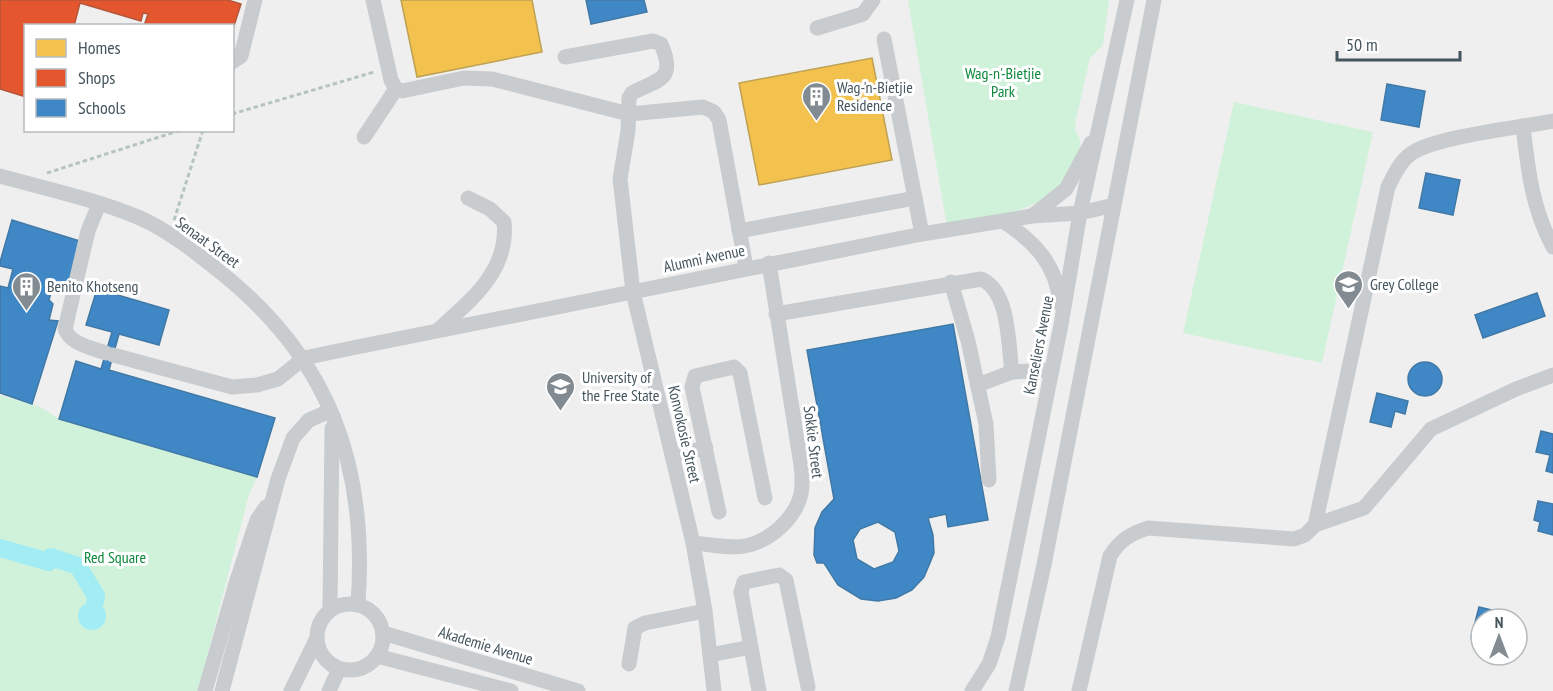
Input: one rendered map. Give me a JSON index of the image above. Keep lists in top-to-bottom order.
{
  "streets": {
    "street": [
      "Senaat Street",
      "Alumni Avenue",
      "Kanseliers Avenue",
      "Konvokosie Street",
      "Sokkie Street",
      "Akademie Avenue"
    ]
  },
  "crossings": [
    ["Senaat Street", "Alumni Avenue"],
    ["Senaat Street", "Akademie Avenue"],
    ["Alumni Avenue", "Kanseliers Avenue"],
    ["Alumni Avenue", "Konvokosie Street"],
    ["Alumni Avenue", "Sokkie Street"],
    ["Konvokosie Street", "Sokkie Street"]
  ],
  "parks": ["Wag-n'-Bietjie Park", "Red Square"],
  "places": {
    "building": ["Wag-'n-Bietjie Residence", "Benito Khotseng"],
    "school or university": ["Grey College", "University of the Free State"]
  },
  "legend": ["Homes", "Shops", "Schools"],
  "scale_bar": "50 m",
  "north": "top"
}
